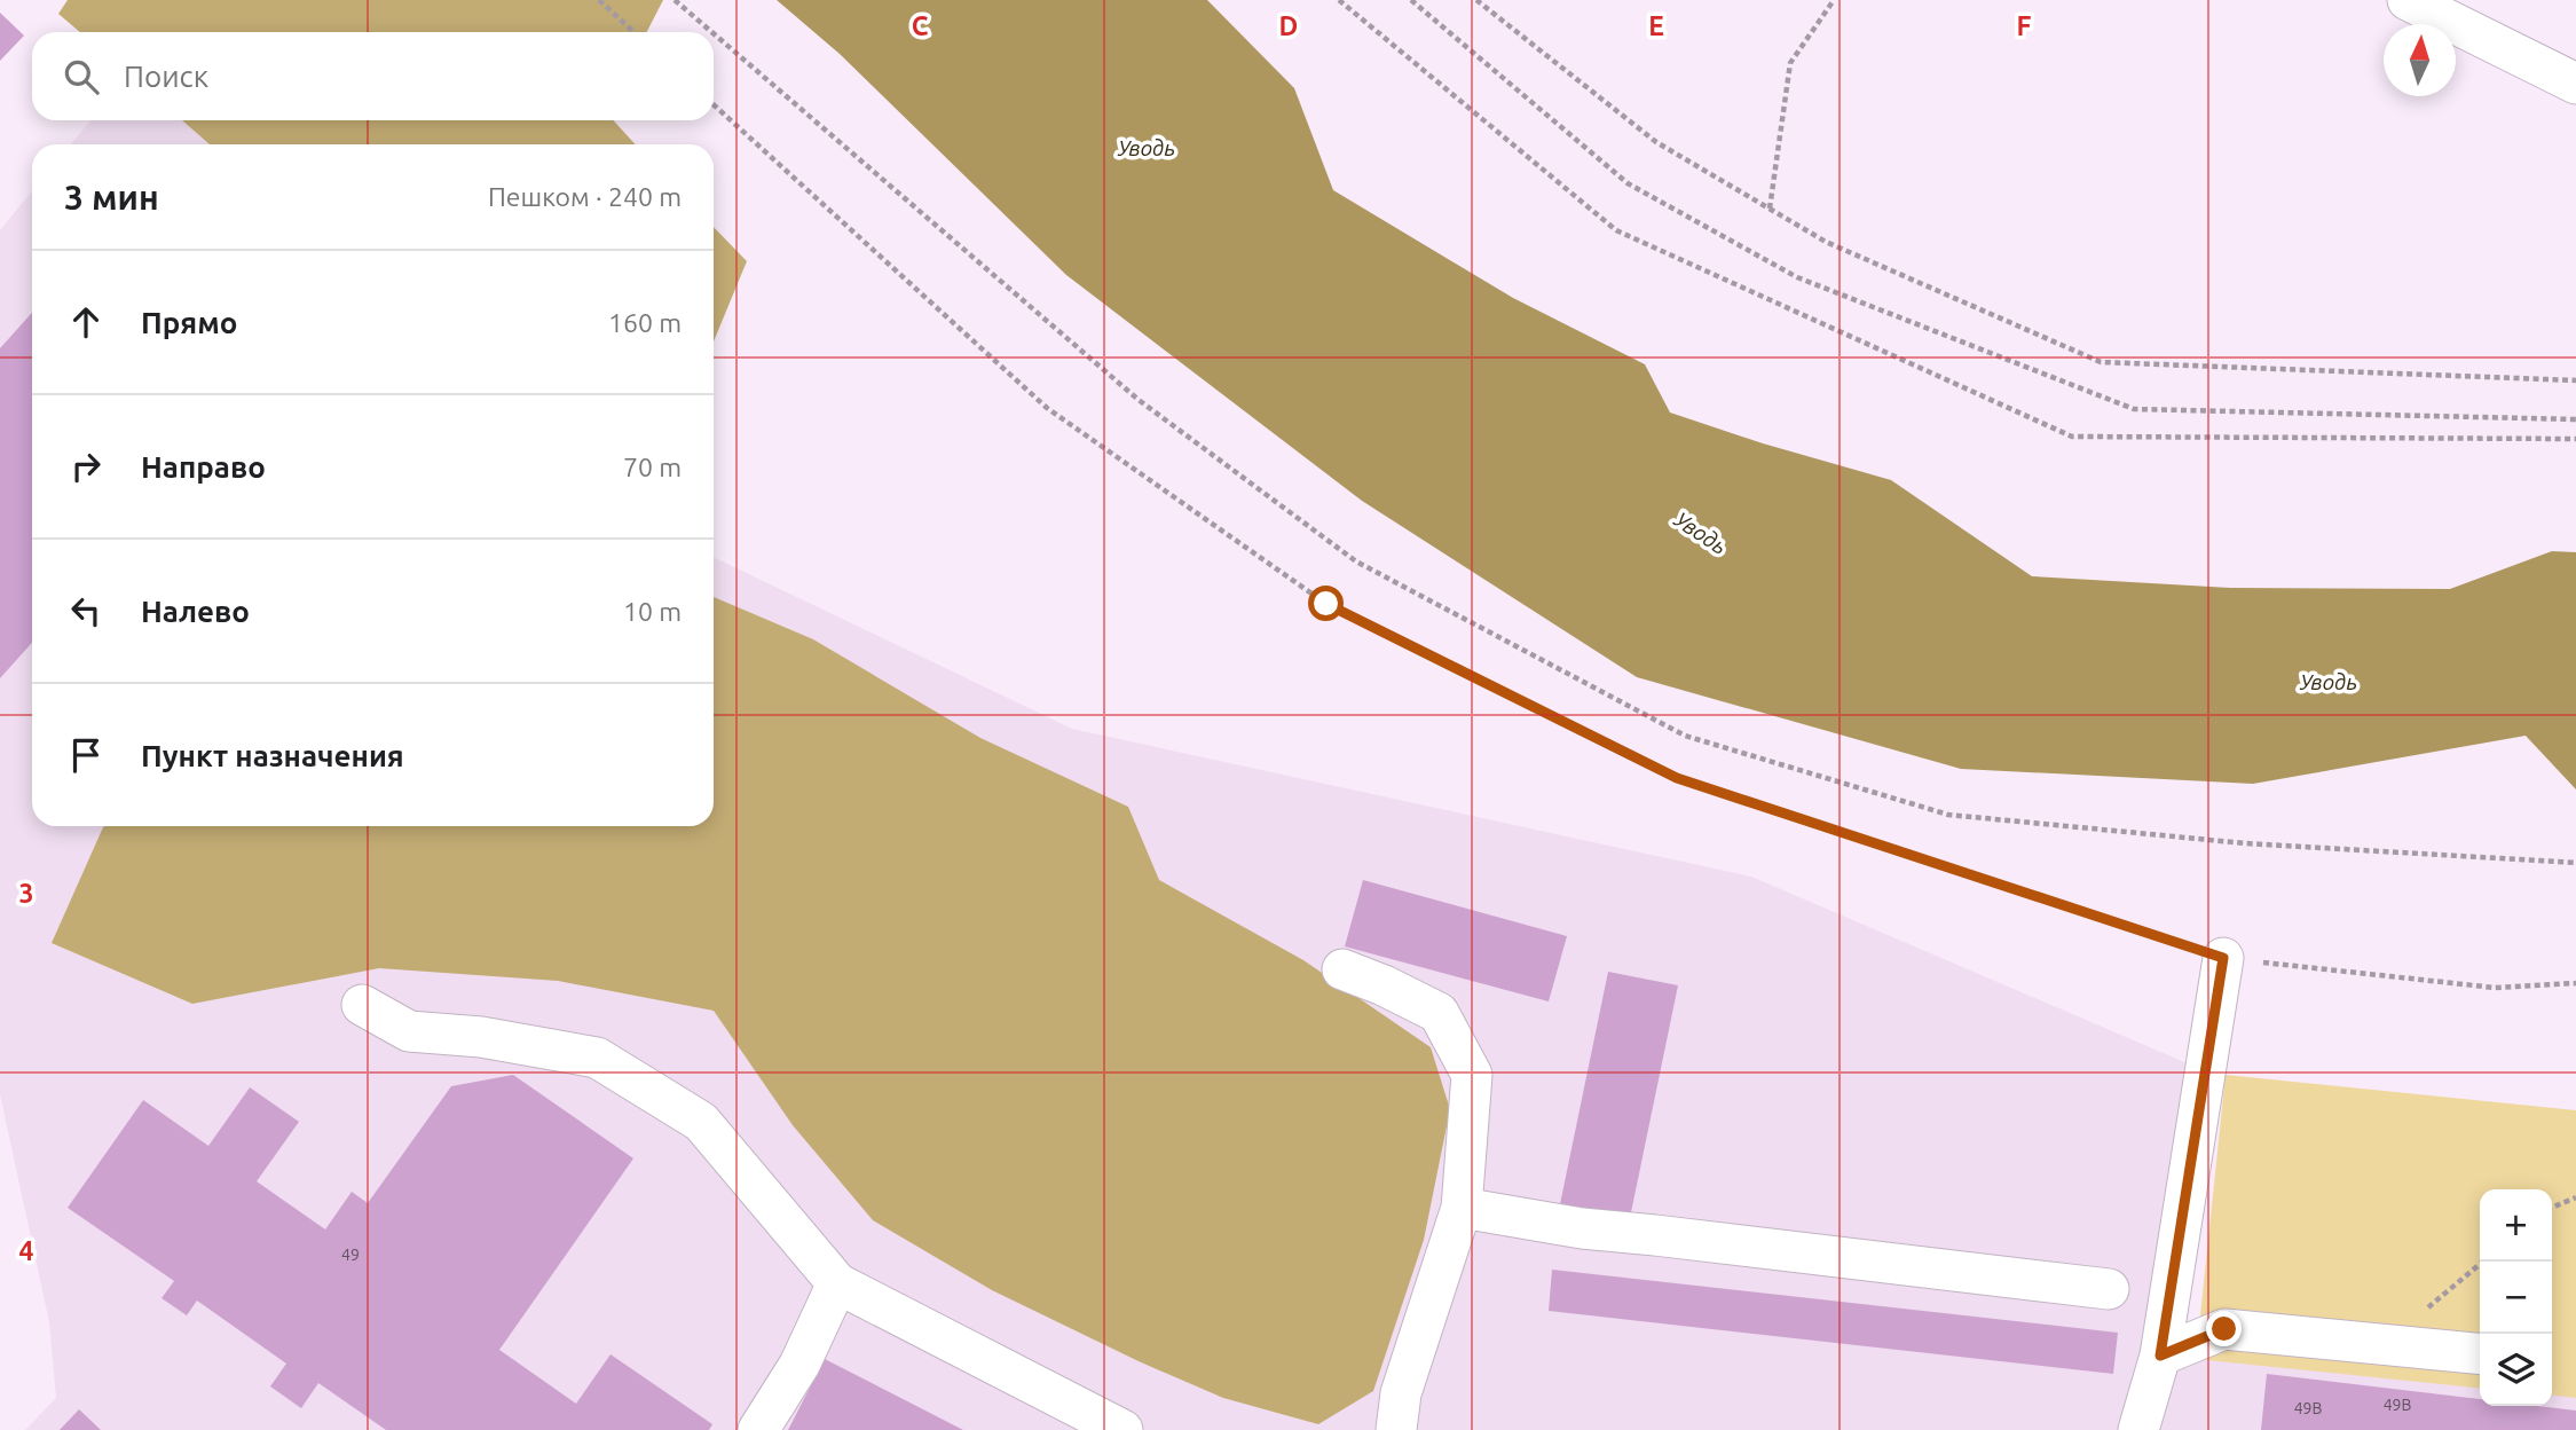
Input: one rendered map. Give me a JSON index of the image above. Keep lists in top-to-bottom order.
{
  "water": ["Уводь"],
  "house_numbers": ["49", "49В", "49В"],
  "north": "top",
  "page": {
    "search": "Поиск",
    "heading": ["3 мин", "Пешком · 240 m"],
    "list": [
      ["Прямо", "160 m"],
      ["Направо", "70 m"],
      ["Налево", "10 m"],
      "Пункт назначения"
    ],
    "map_buttons": ["+", "−"]
  },
  "grid": {
    "columns": [
      "C",
      "D",
      "E",
      "F"
    ],
    "rows": ["3", "4"]
  }
}
